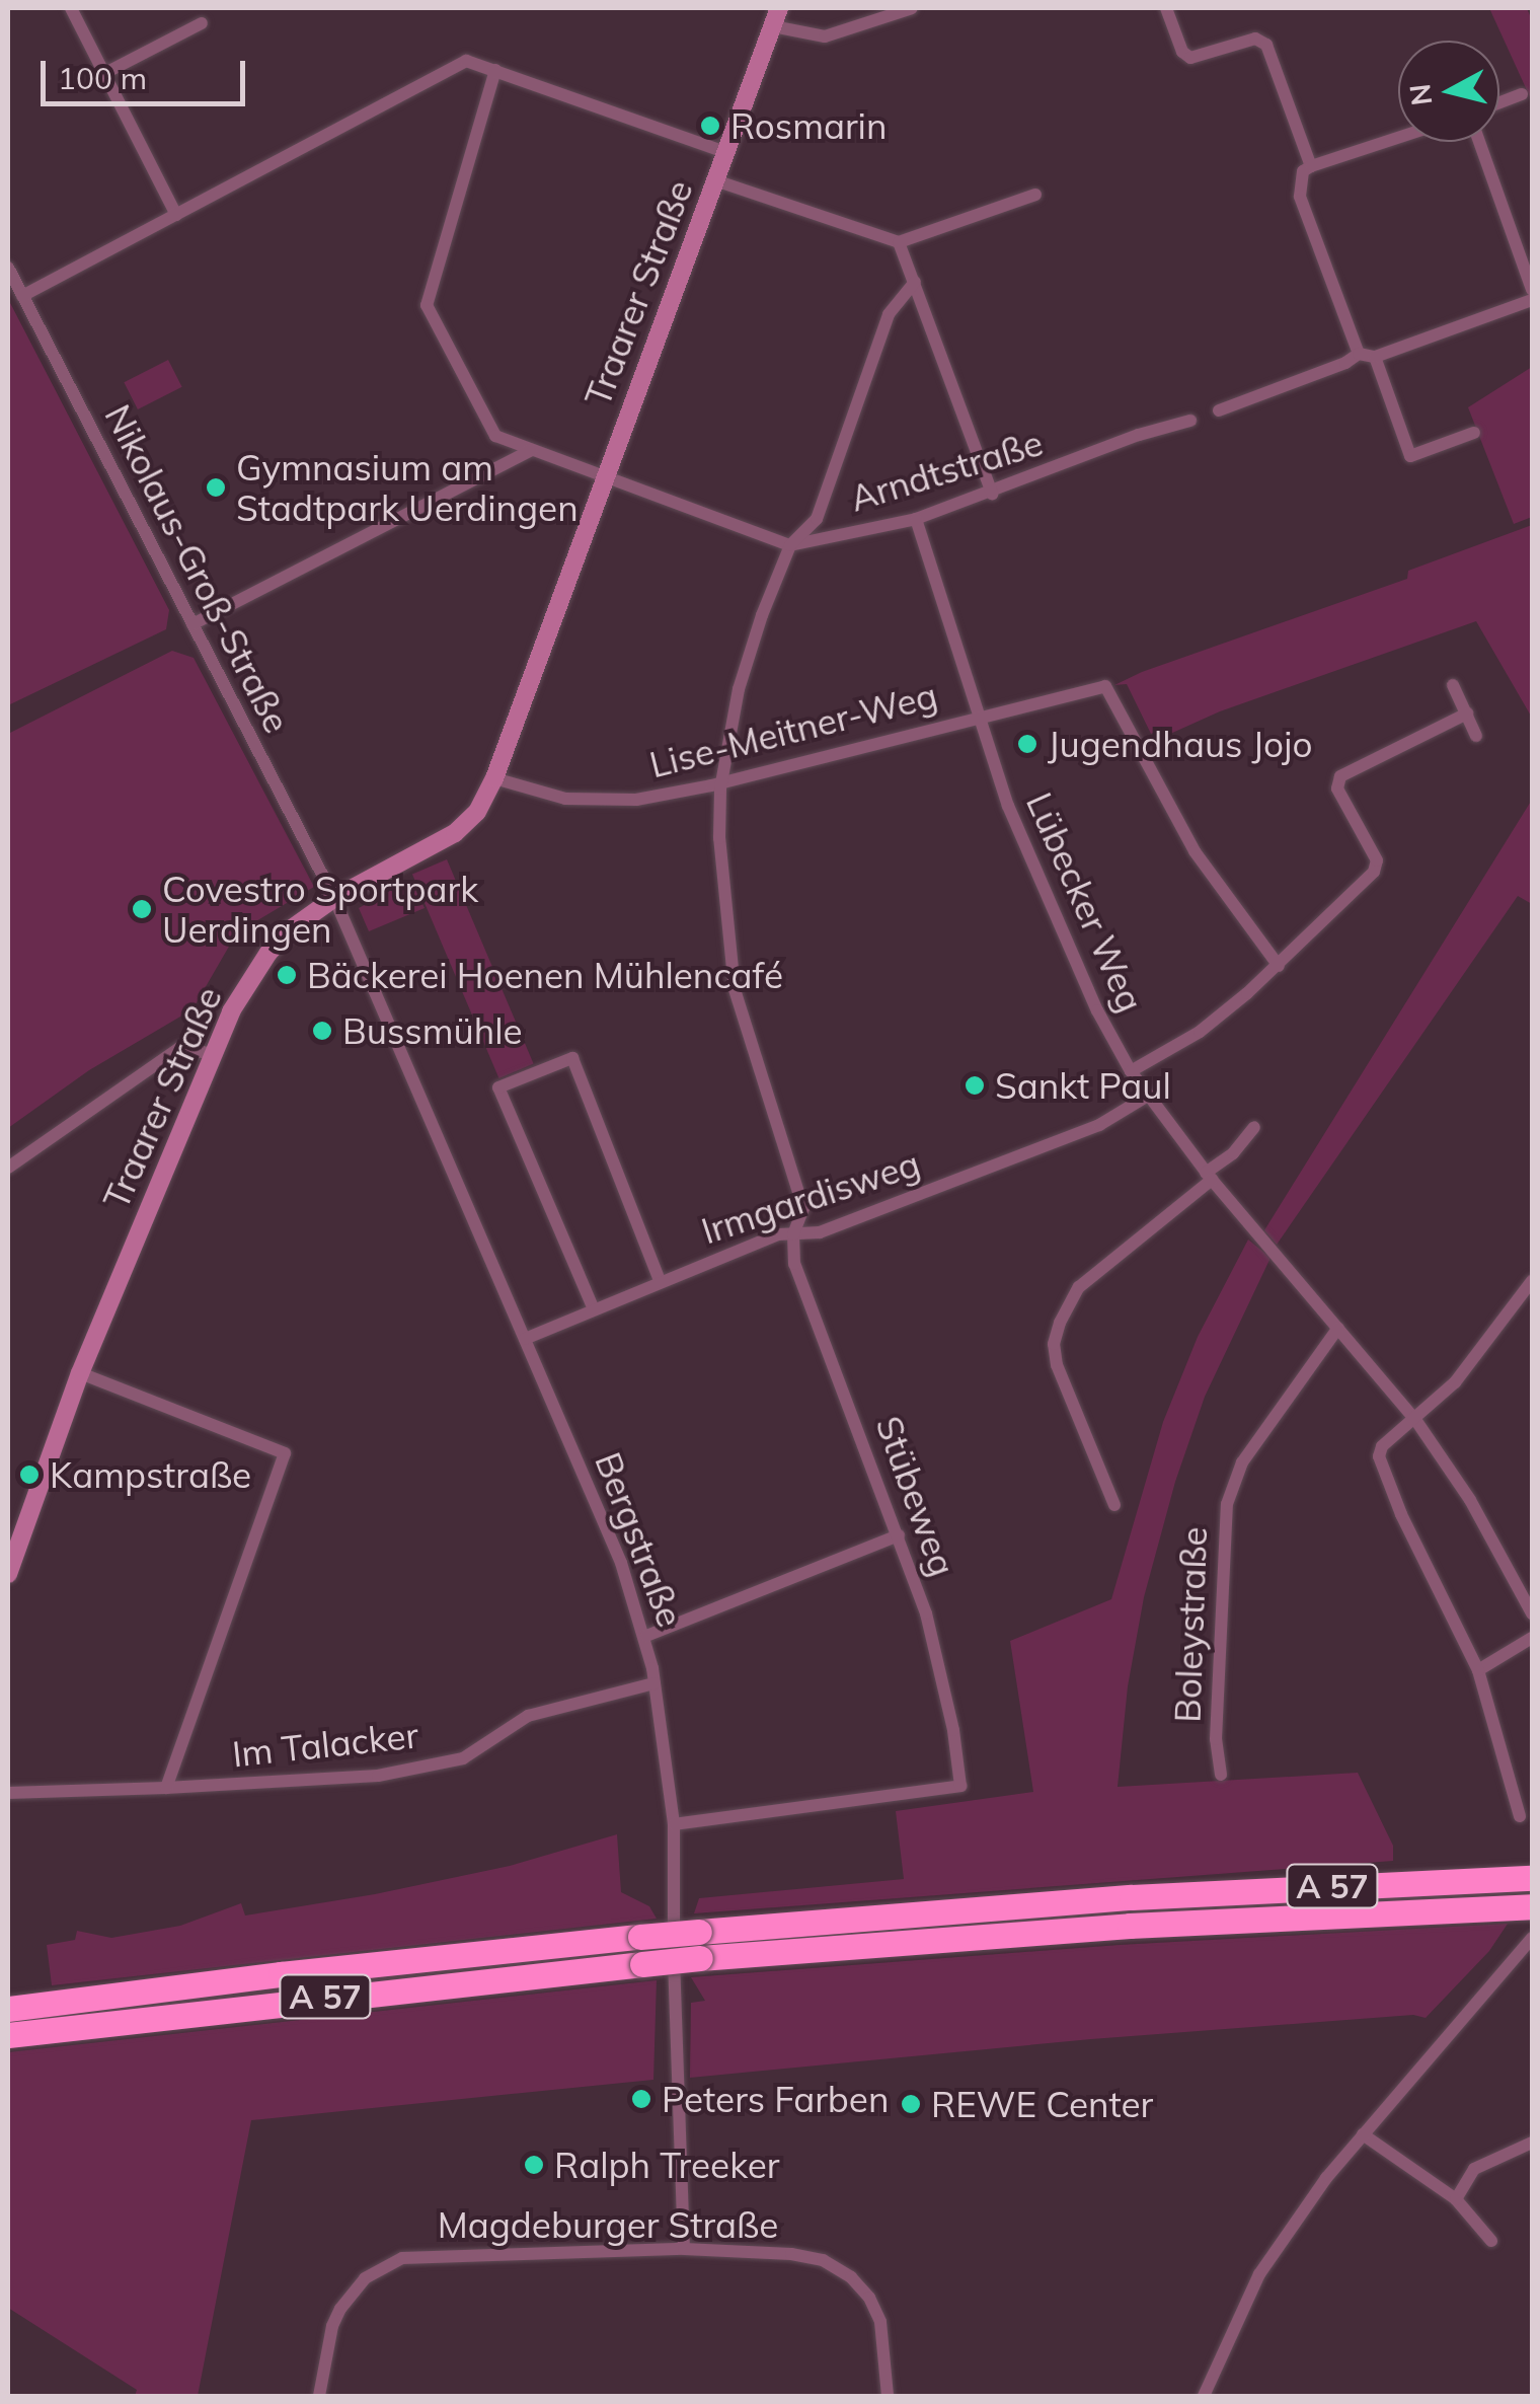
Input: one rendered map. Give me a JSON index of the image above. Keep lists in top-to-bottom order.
{
  "streets": {
    "highway": ["A 57"],
    "street": [
      "Traarer Straße",
      "Arndtstraße",
      "Nikolaus-Groß-Straße",
      "Lise-Meitner-Weg",
      "Lübecker Weg",
      "Irmgardisweg",
      "Stübeweg",
      "Bergstraße",
      "Boleystraße",
      "Im Talacker",
      "Magdeburger Straße"
    ]
  },
  "crossings": [
    ["Traarer Straße", "Nikolaus-Groß-Straße"],
    ["Traarer Straße", "Lise-Meitner-Weg"],
    ["Traarer Straße", "Bergstraße"],
    ["Arndtstraße", "Lübecker Weg"],
    ["Arndtstraße", "Stübeweg"],
    ["Nikolaus-Groß-Straße", "Bergstraße"],
    ["Lise-Meitner-Weg", "Lübecker Weg"],
    ["Lise-Meitner-Weg", "Stübeweg"],
    ["Lübecker Weg", "Irmgardisweg"],
    ["Lübecker Weg", "Boleystraße"],
    ["Irmgardisweg", "Stübeweg"],
    ["Irmgardisweg", "Bergstraße"],
    ["Stübeweg", "Bergstraße"],
    ["Bergstraße", "Im Talacker"],
    ["Bergstraße", "Magdeburger Straße"]
  ],
  "places": [
    "Rosmarin",
    "Gymnasium am Stadtpark Uerdingen",
    "Jugendhaus Jojo",
    "Covestro Sportpark Uerdingen",
    "Bäckerei Hoenen Mühlencafé",
    "Bussmühle",
    "Sankt Paul",
    "Kampstraße",
    "Peters Farben",
    "REWE Center",
    "Ralph Treeker"
  ],
  "scale_bar": "100 m",
  "north": "left"
}
